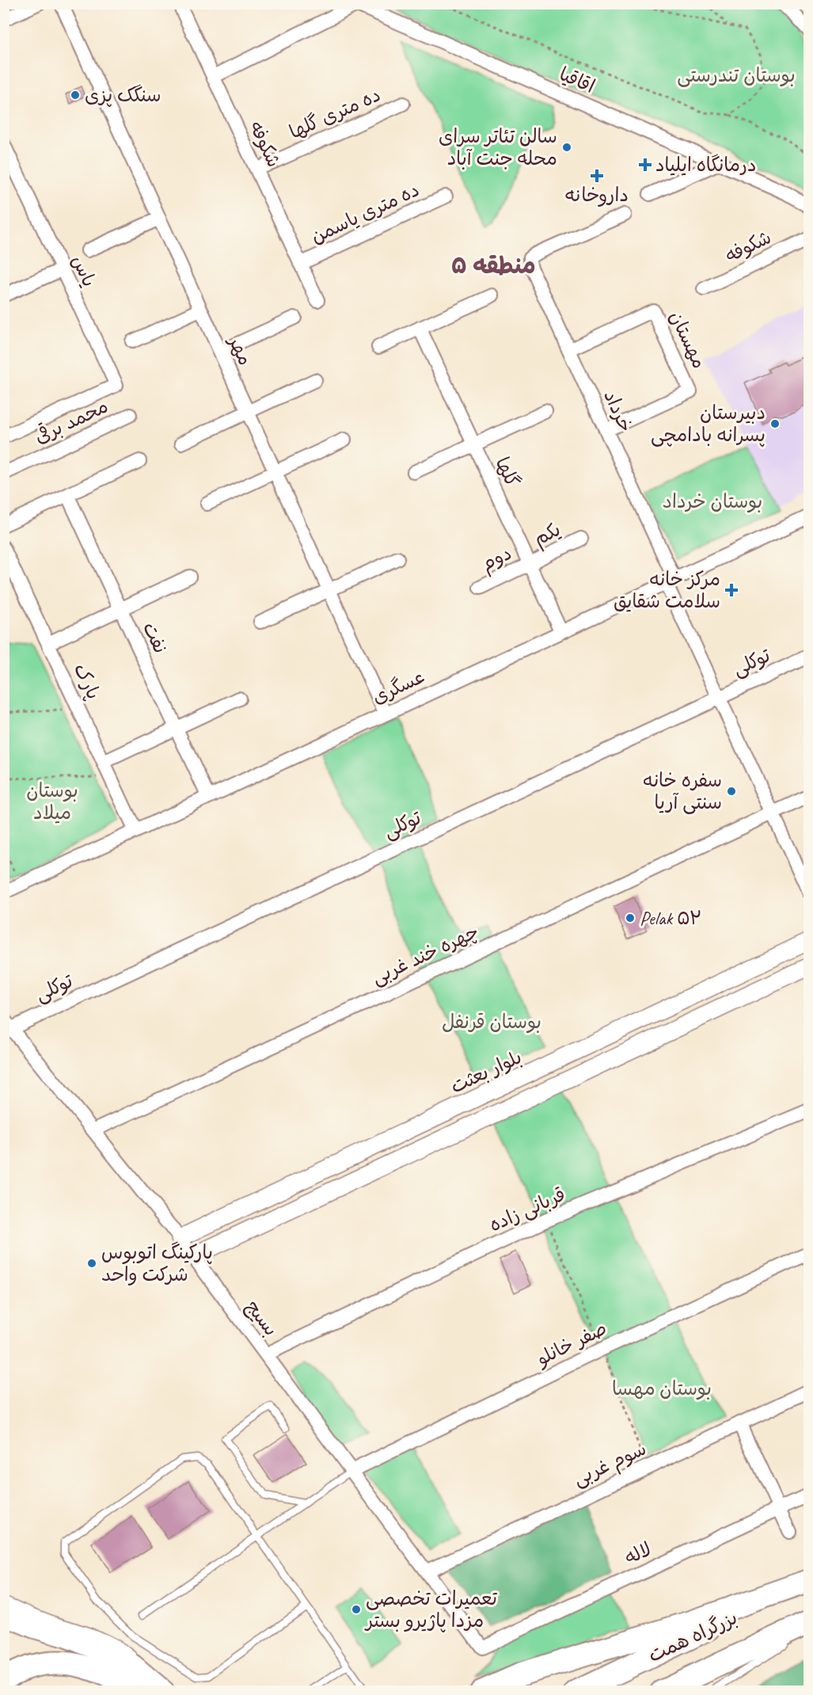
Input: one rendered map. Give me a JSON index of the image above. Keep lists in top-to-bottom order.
{
  "streets": {
    "highway": ["بزرگراه همت"],
    "street": [
      "اقاقیا",
      "ده متری گلها",
      "شکوفه",
      "ده متری یاسمن",
      "یاس",
      "مهستان",
      "مهر",
      "خرداد",
      "محمد برقی",
      "گلها",
      "یکم",
      "دوم",
      "نفت",
      "توکلی",
      "پارک",
      "عسگری",
      "چهره خند غربی",
      "بلوار بعثت",
      "قربانی زاده",
      "بسیج",
      "صفر خانلو",
      "سوم غربی",
      "لاله"
    ]
  },
  "crossings": [
    ["ده متری گلها", "شکوفه"],
    ["شکوفه", "ده متری یاسمن"],
    ["یاس", "محمد برقی"],
    ["مهستان", "خرداد"],
    ["مهر", "عسگری"],
    ["خرداد", "توکلی"],
    ["خرداد", "عسگری"],
    ["خرداد", "چهره خند غربی"],
    ["گلها", "یکم"],
    ["گلها", "دوم"],
    ["گلها", "عسگری"],
    ["یکم", "دوم"],
    ["نفت", "عسگری"],
    ["توکلی", "بسیج"],
    ["پارک", "عسگری"],
    ["چهره خند غربی", "بسیج"],
    ["بلوار بعثت", "بسیج"],
    ["قربانی زاده", "بسیج"],
    ["بسیج", "صفر خانلو"],
    ["بسیج", "سوم غربی"],
    ["بسیج", "لاله"]
  ],
  "districts": ["منطقه ۵"],
  "parks": [
    "بوستان تندرستی",
    "بوستان خرداد",
    "بوستان میلاد",
    "بوستان قرنفل",
    "بوستان مهسا"
  ],
  "places": {
    "other": [
      "سنگک پزی",
      "سالن تئاتر سرای محله جنت آباد",
      "دبیرستان پسرانه بادامچی",
      "سفره خانه سنتی آریا",
      "Pelak ۵۲",
      "پارکینگ اتوبوس شرکت واحد",
      "تعمیرات تخصصی مزدا پاژیرو بستر"
    ],
    "health": ["درمانگاه ایلیاد", "داروخانه", "مرکز خانه سلامت شقایق"]
  }
}
